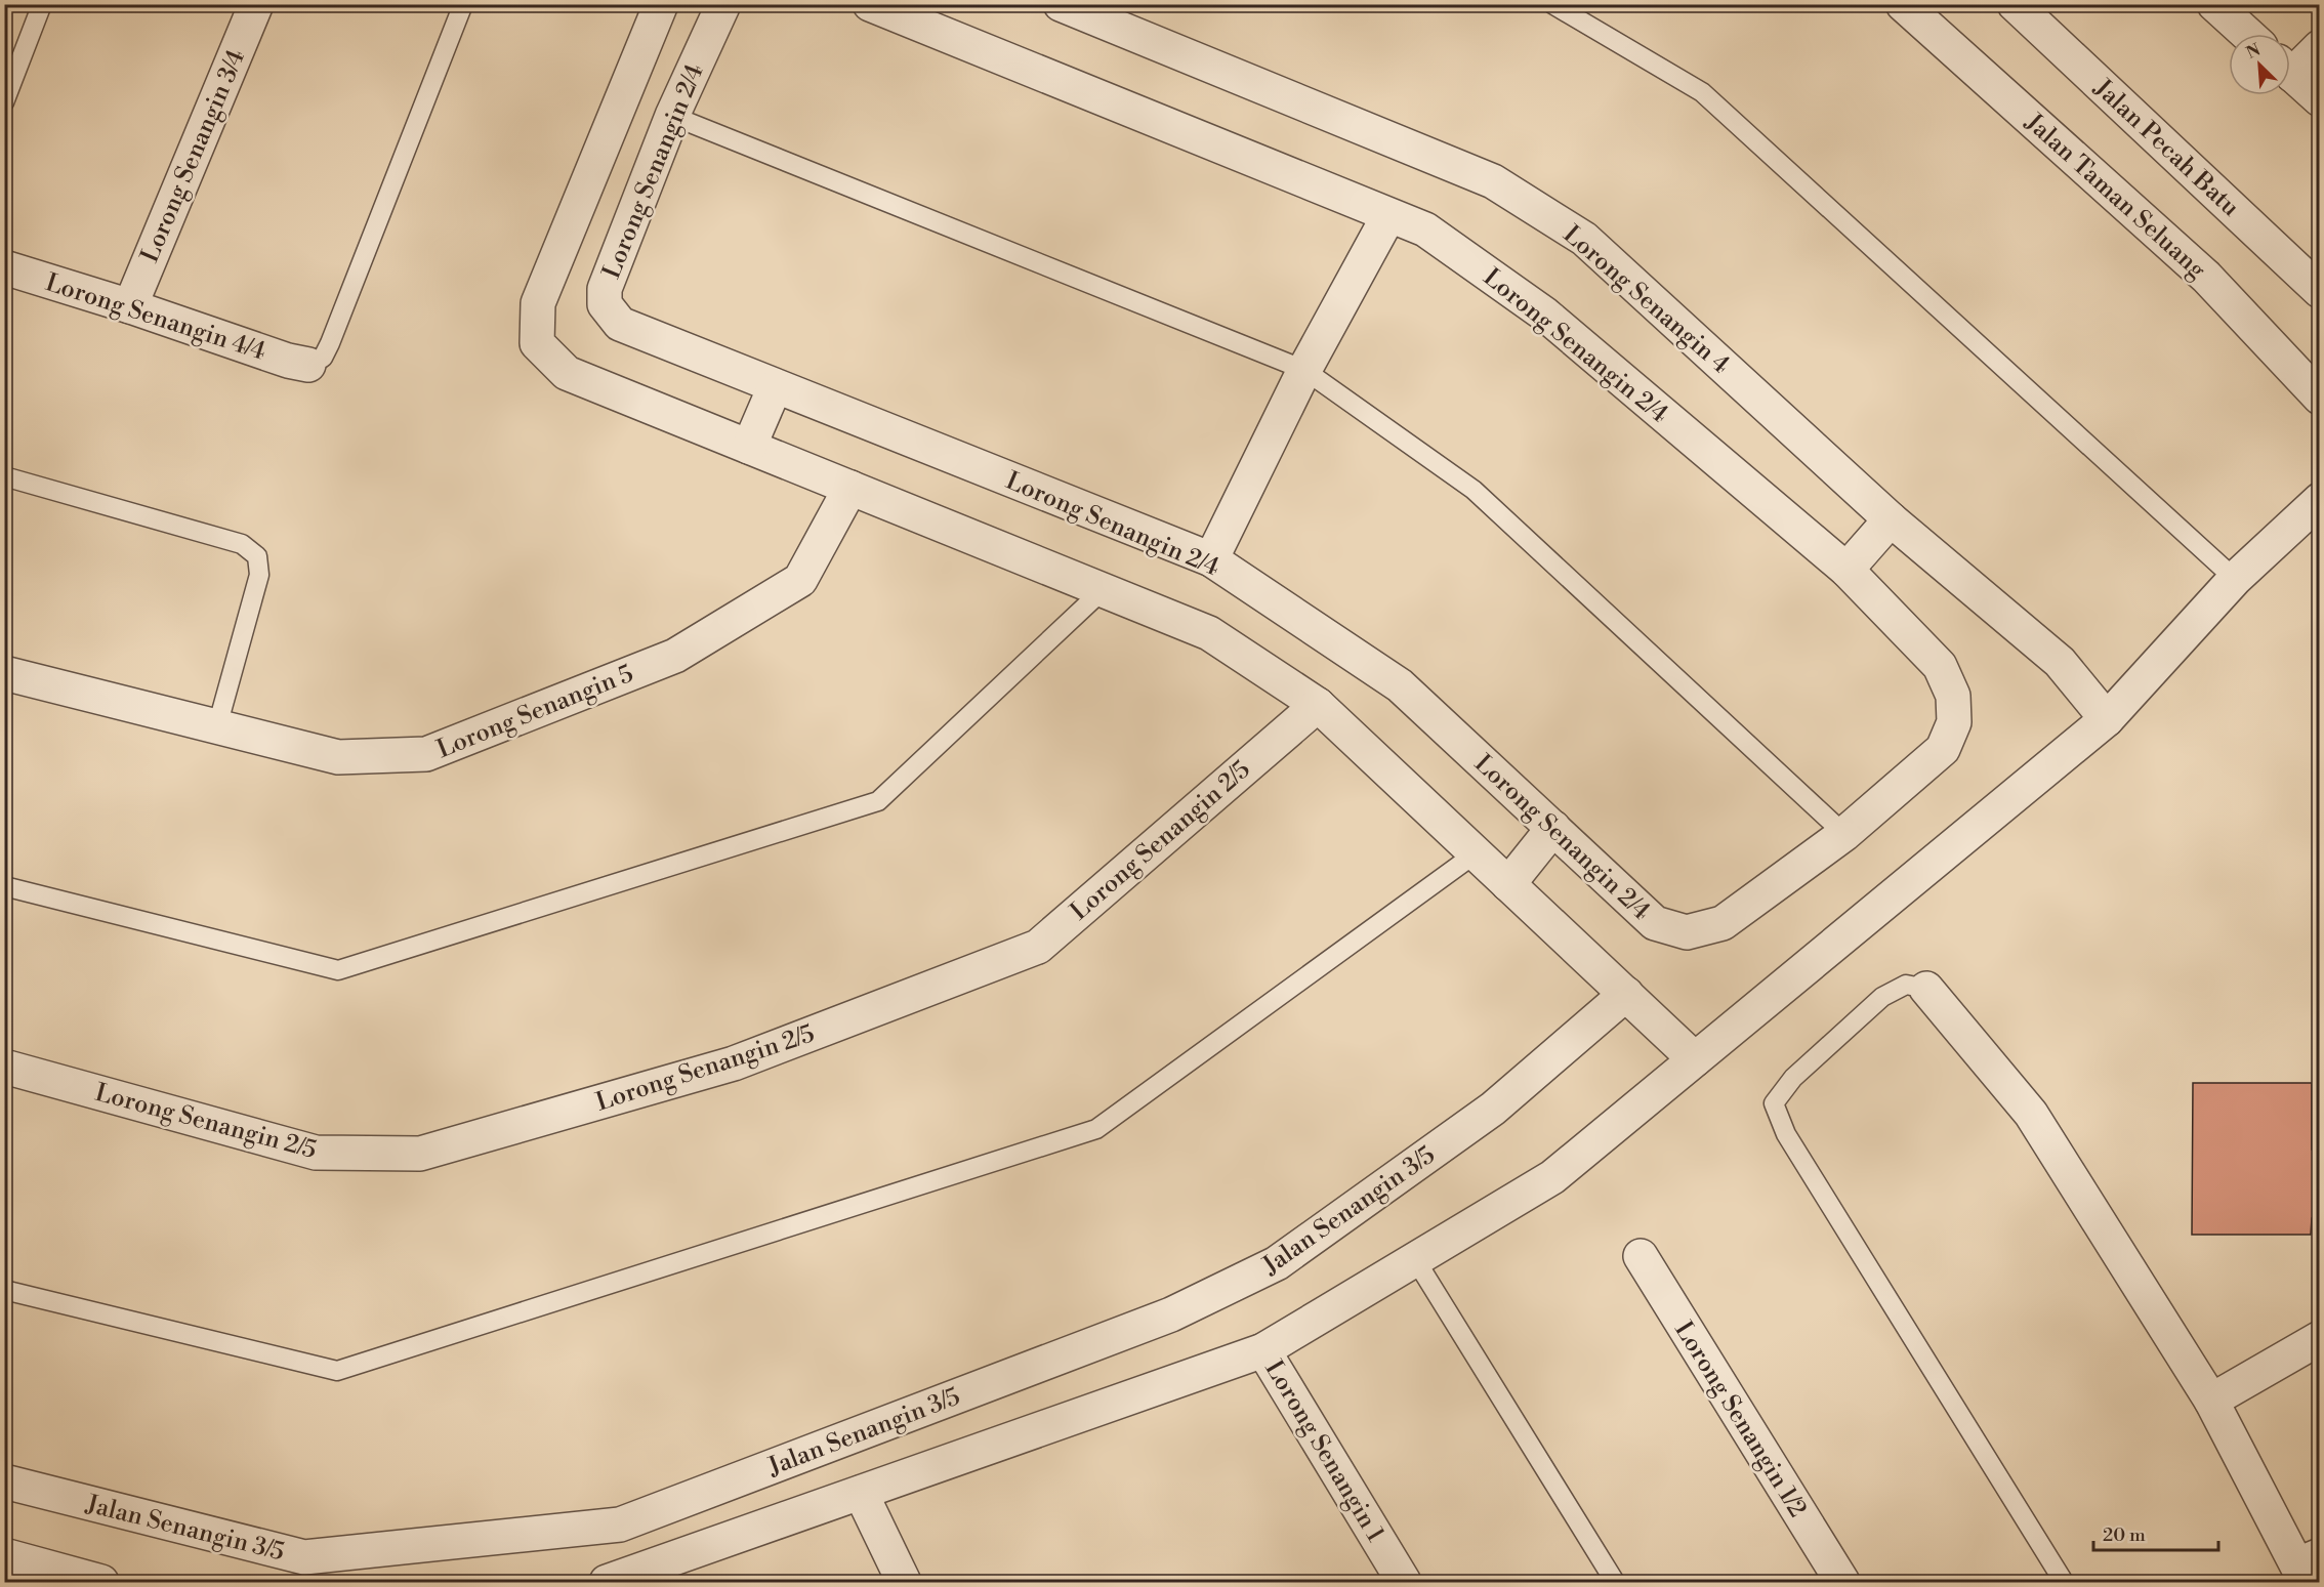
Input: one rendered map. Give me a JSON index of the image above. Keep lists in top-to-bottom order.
{
  "streets": {
    "street": [
      "Jalan Pecah Batu",
      "Lorong Senangin 3/4",
      "Lorong Senangin 2/4",
      "Jalan Taman Seluang",
      "Lorong Senangin 4",
      "Lorong Senangin 4/4",
      "Lorong Senangin 5",
      "Lorong Senangin 2/5",
      "Jalan Senangin 3/5",
      "Lorong Senangin 1/2",
      "Lorong Senangin 1"
    ]
  },
  "crossings": [
    ["Lorong Senangin 3/4", "Lorong Senangin 4/4"]
  ],
  "scale_bar": "20 m",
  "north": "top left"
}
